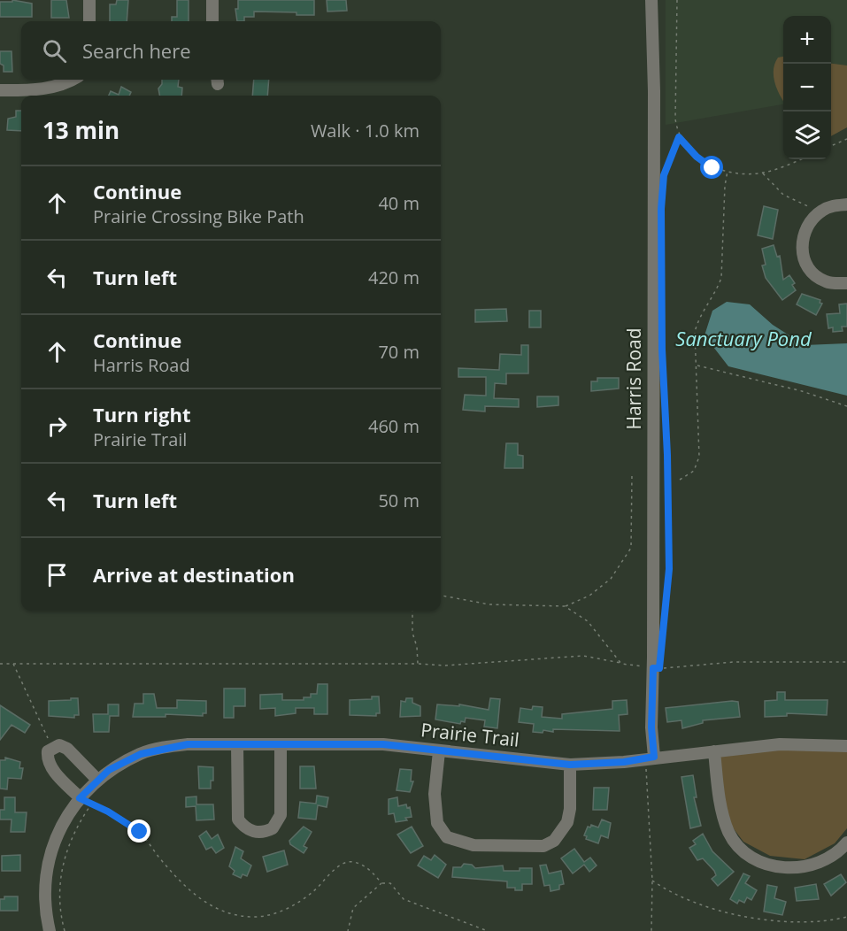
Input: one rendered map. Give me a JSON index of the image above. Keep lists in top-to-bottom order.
{
  "streets": {
    "street": ["Harris Road", "Prairie Trail"]
  },
  "crossings": [
    ["Harris Road", "Prairie Trail"]
  ],
  "water": ["Sanctuary Pond"],
  "page": {
    "map_buttons": ["+", "−"],
    "search": "Search here",
    "heading": ["13 min", "Walk · 1.0 km"],
    "list": [
      ["Continue", "Prairie Crossing Bike Path", "40 m"],
      ["Turn left", "420 m"],
      ["Continue", "Harris Road", "70 m"],
      ["Turn right", "Prairie Trail", "460 m"],
      ["Turn left", "50 m"],
      "Arrive at destination"
    ]
  }
}
